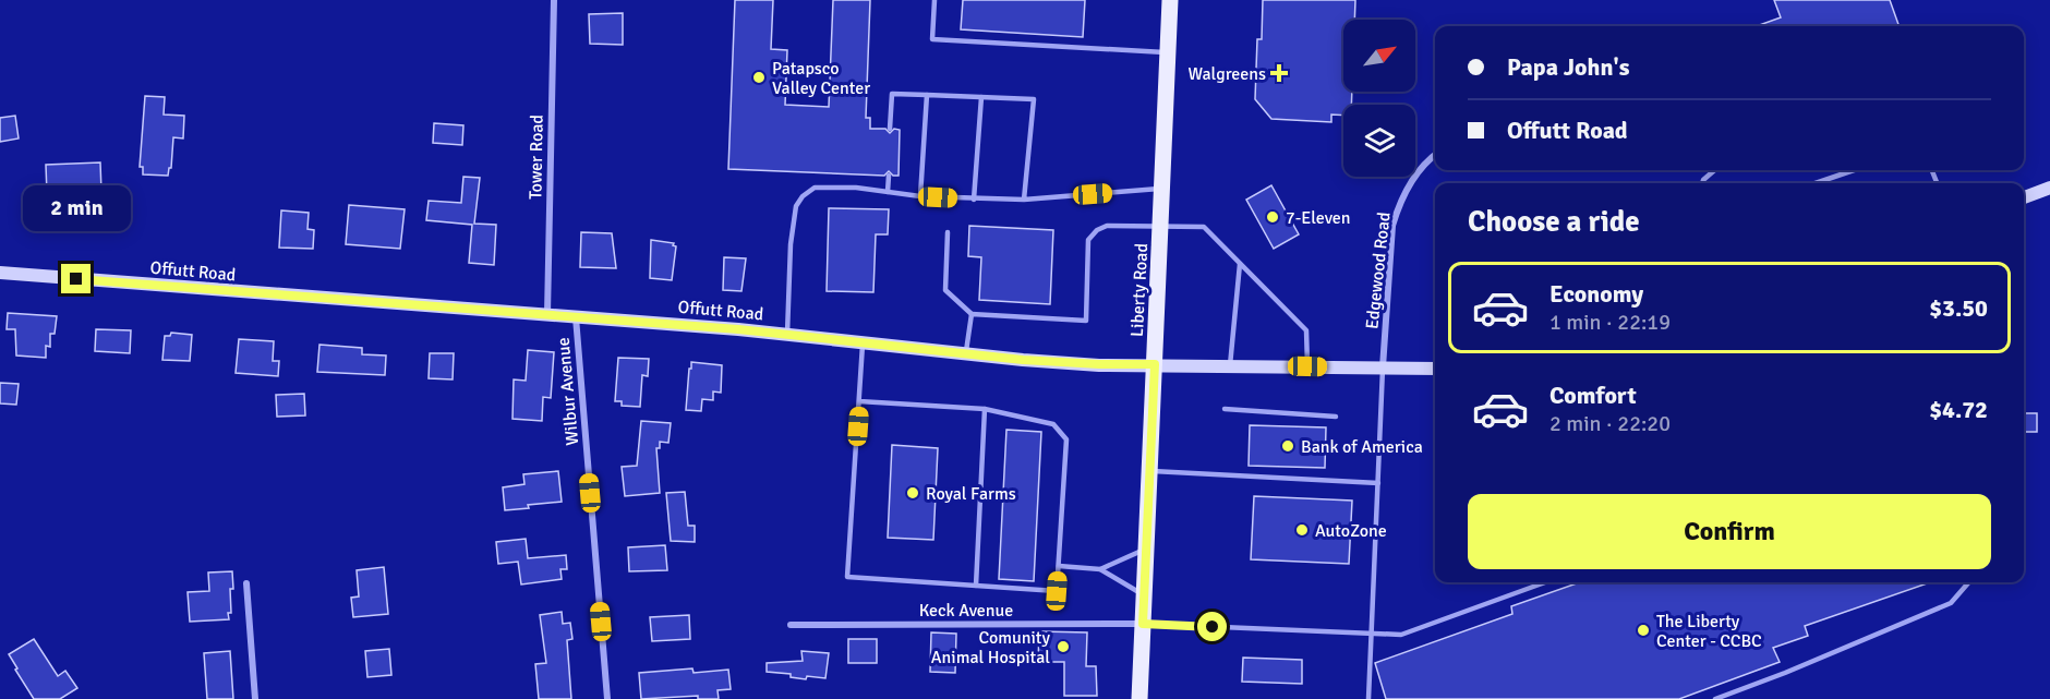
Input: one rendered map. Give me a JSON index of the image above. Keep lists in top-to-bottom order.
{
  "streets": {
    "main road": ["Liberty Road"],
    "street": [
      "Tower Road",
      "Offutt Road",
      "Edgewood Road",
      "Wilbur Avenue",
      "Keck Avenue"
    ]
  },
  "crossings": [
    ["Tower Road", "Offutt Road"],
    ["Offutt Road", "Edgewood Road"],
    ["Offutt Road", "Liberty Road"],
    ["Offutt Road", "Wilbur Avenue"],
    ["Liberty Road", "Keck Avenue"]
  ],
  "places": {
    "health": ["Walgreens"],
    "other": [
      "Patapsco Valley Center",
      "7-Eleven",
      "Bank of America",
      "Royal Farms",
      "AutoZone",
      "The Liberty Center - CCBC",
      "Comunity Animal Hospital"
    ]
  },
  "north": "top right",
  "page": {
    "banner": ["Papa John's", "Offutt Road"],
    "heading": "Choose a ride",
    "bubble": "2 min",
    "list": [
      {
        "name": "Economy",
        "note": "1 min · 22:19",
        "value": "$3.50"
      },
      {
        "name": "Comfort",
        "note": "2 min · 22:20",
        "value": "$4.72"
      }
    ],
    "buttons": "Confirm"
  }
}
